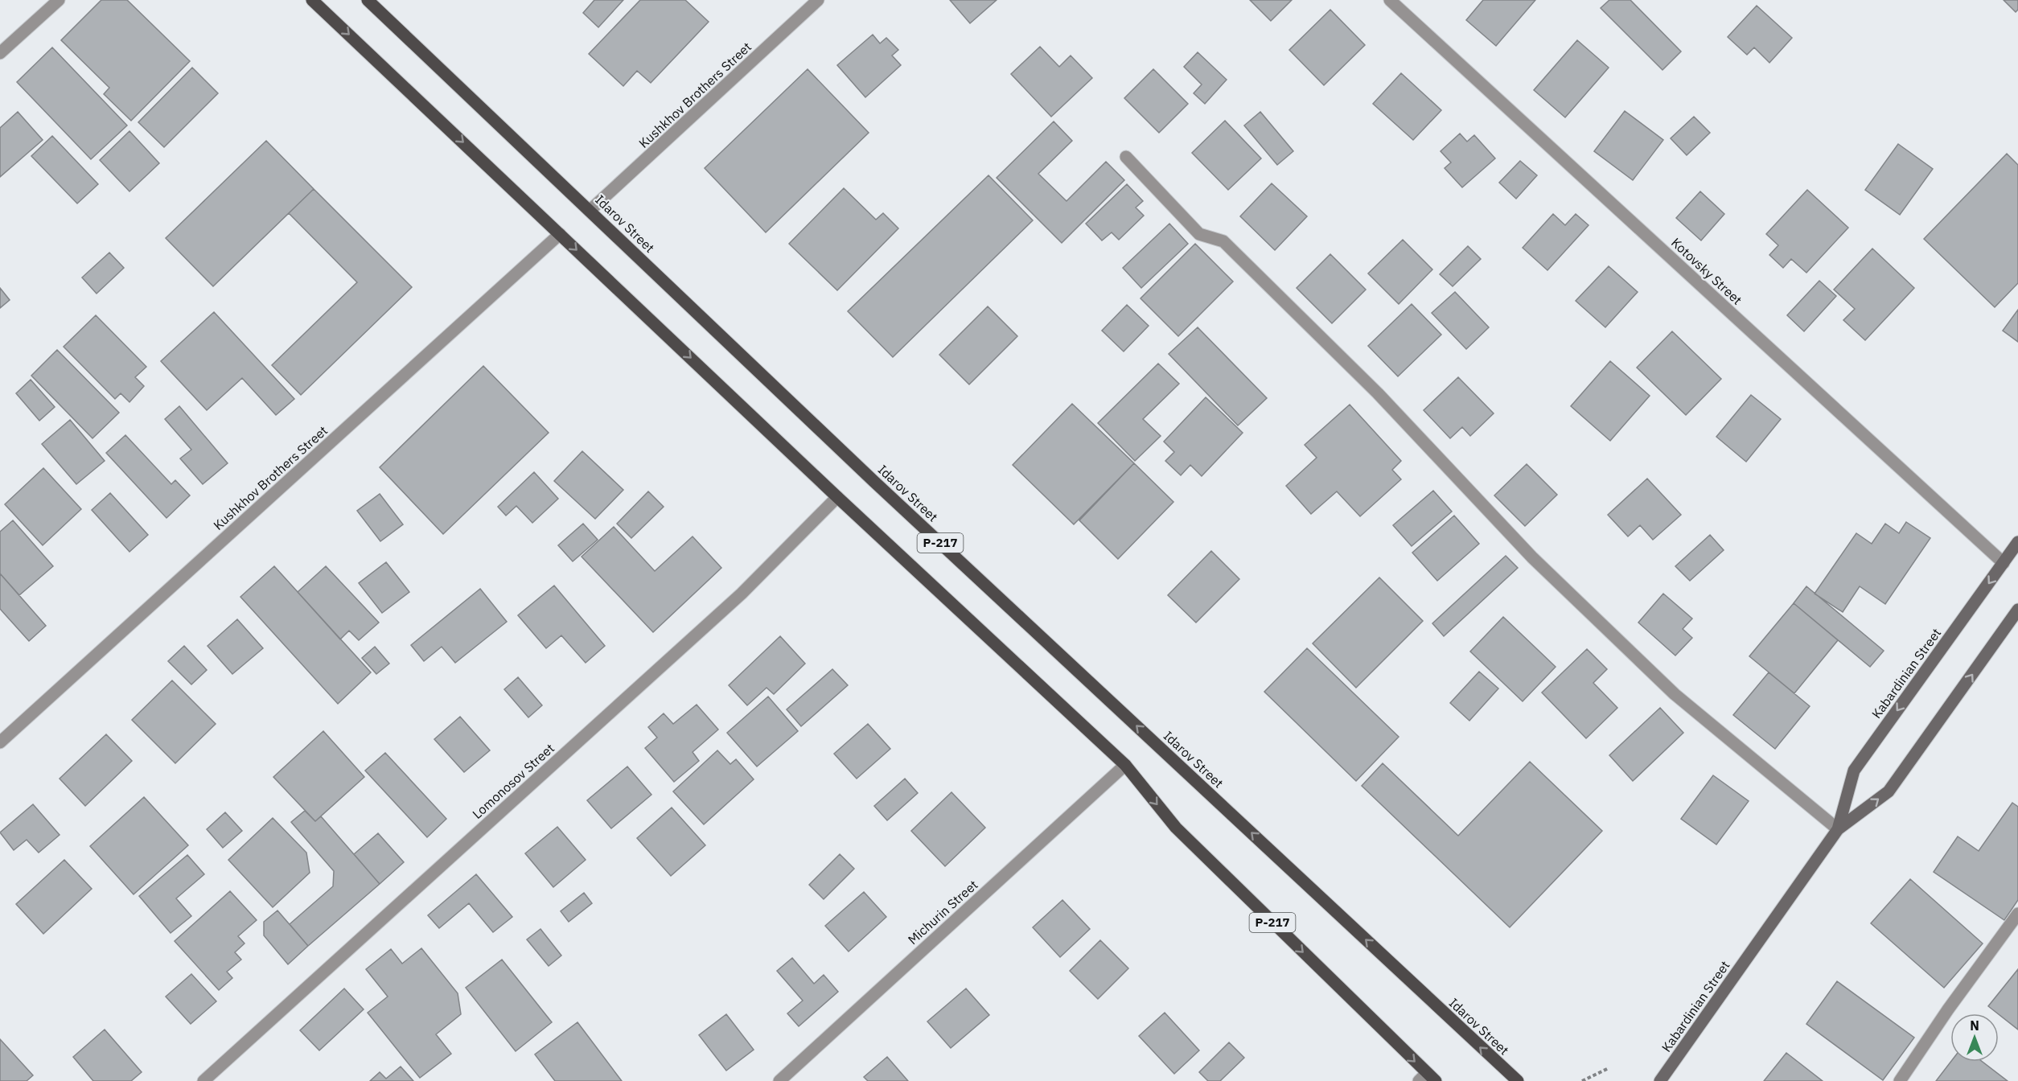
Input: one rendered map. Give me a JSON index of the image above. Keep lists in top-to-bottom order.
{
  "streets": {
    "main road": ["Idarov Street", "Р-217", "Kabardinian Street"],
    "street": [
      "Kushkhov Brothers Street",
      "Kotovsky Street",
      "Lomonosov Street",
      "Michurin Street"
    ]
  },
  "crossings": [
    ["Kushkhov Brothers Street", "Idarov Street"],
    ["Kushkhov Brothers Street", "Р-217"],
    ["Kotovsky Street", "Kabardinian Street"],
    ["Р-217", "Lomonosov Street"],
    ["Р-217", "Michurin Street"]
  ],
  "north": "top"
}
